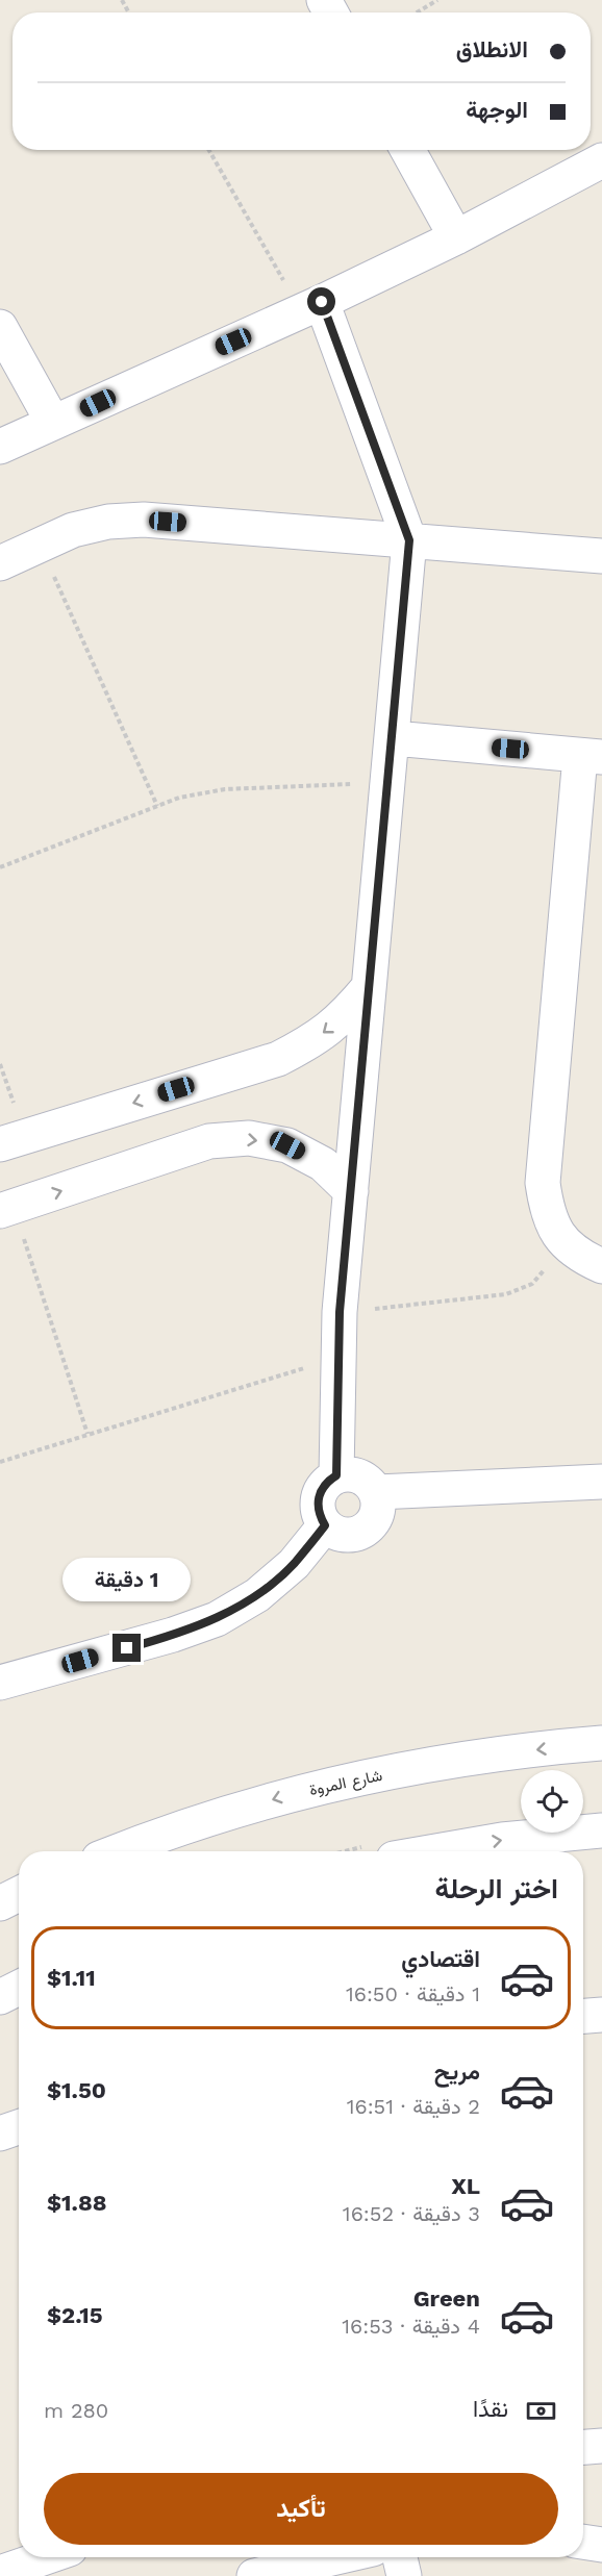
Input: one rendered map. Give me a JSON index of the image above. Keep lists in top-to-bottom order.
{
  "streets": {
    "street": ["شارع المروة"]
  },
  "page": {
    "banner": ["الانطلاق", "الوجهة"],
    "bubble": "1 دقيقة",
    "heading": "اختر الرحلة",
    "list": [
      {
        "name": "اقتصادي",
        "note": "1 دقيقة · 16:50",
        "value": "$1.11"
      },
      {
        "name": "مريح",
        "note": "2 دقيقة · 16:51",
        "value": "$1.50"
      },
      {
        "name": "XL",
        "note": "3 دقيقة · 16:52",
        "value": "$1.88"
      },
      {
        "name": "Green",
        "note": "4 دقيقة · 16:53",
        "value": "$2.15"
      }
    ],
    "pay": ["نقدًا", "280 m"],
    "buttons": "تأكيد"
  }
}
